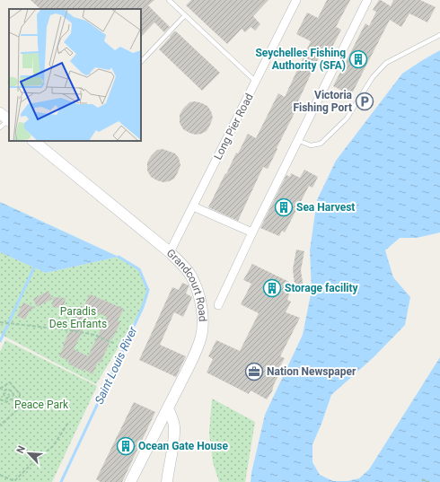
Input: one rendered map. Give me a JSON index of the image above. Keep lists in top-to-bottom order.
{
  "streets": {
    "street": ["Long Pier Road", "Grandcourt Road"]
  },
  "crossings": [
    ["Long Pier Road", "Grandcourt Road"]
  ],
  "water": ["Saint Louis River"],
  "parks": ["Paradis Des Enfants", "Peace Park"],
  "places": {
    "building": [
      "Seychelles Fishing Authority (SFA)",
      "Sea Harvest",
      "Storage facility",
      "Ocean Gate House"
    ],
    "parking": ["Victoria Fishing Port"],
    "office": ["Nation Newspaper"]
  },
  "north": "top left"
}
